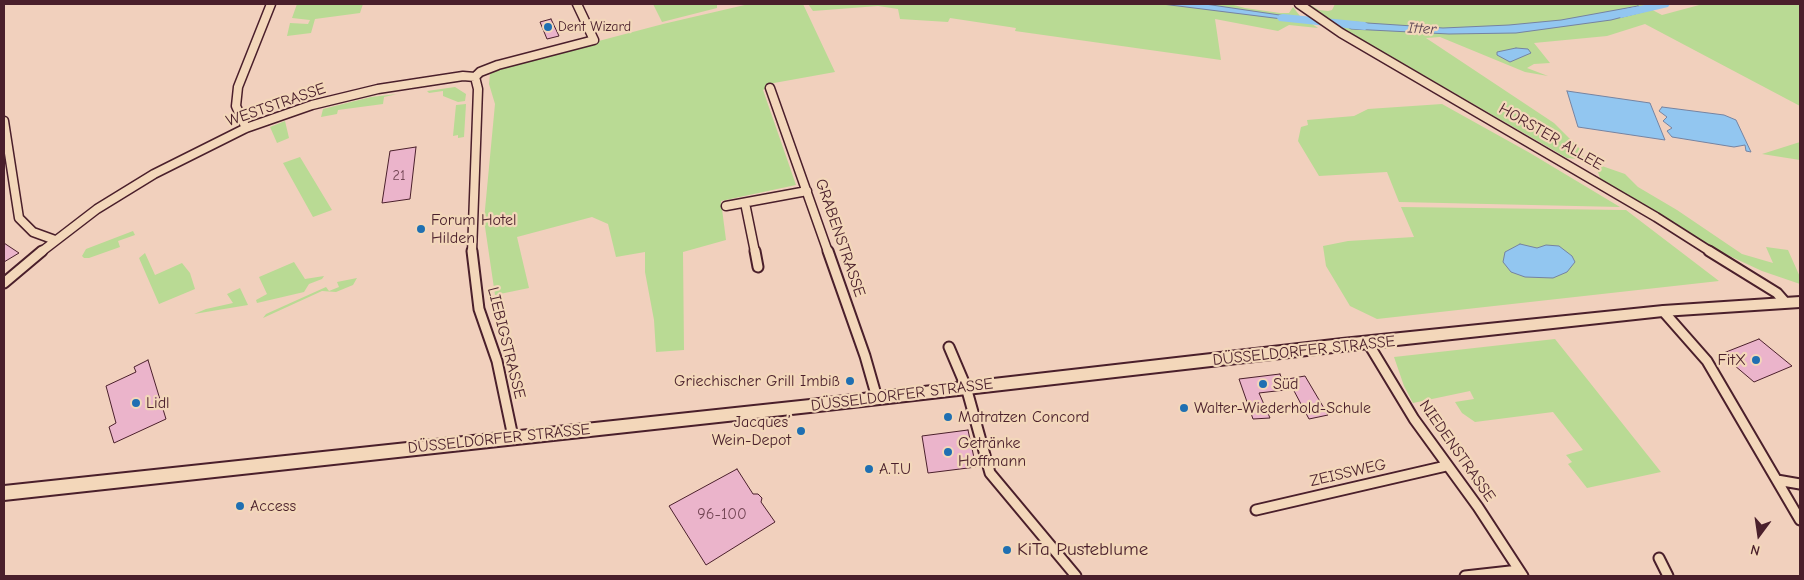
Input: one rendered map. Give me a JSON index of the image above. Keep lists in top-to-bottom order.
{
  "streets": {
    "main road": ["DÜSSELDORFER STRASSE"],
    "street": [
      "WESTSTRASSE",
      "HORSTER ALLEE",
      "GRABENSTRASSE",
      "LIEBIGSTRASSE",
      "NIEDENSTRASSE",
      "ZEISSWEG"
    ]
  },
  "crossings": [
    ["WESTSTRASSE", "LIEBIGSTRASSE"],
    ["HORSTER ALLEE", "DÜSSELDORFER STRASSE"],
    ["GRABENSTRASSE", "DÜSSELDORFER STRASSE"],
    ["LIEBIGSTRASSE", "DÜSSELDORFER STRASSE"],
    ["DÜSSELDORFER STRASSE", "NIEDENSTRASSE"],
    ["NIEDENSTRASSE", "ZEISSWEG"]
  ],
  "water": ["Itter"],
  "places": [
    "Dent Wizard",
    "Forum Hotel Hilden",
    "FitX",
    "Griechischer Grill Imbiß",
    "Süd",
    "Lidl",
    "Walter-Wiederhold-Schule",
    "Matratzen Concord",
    "Jacques’ Wein-Depot",
    "Getränke Hoffmann",
    "A.T.U",
    "Access",
    "KiTa Pusteblume"
  ],
  "house_numbers": ["21", "96-100"],
  "north": "bottom"
}
